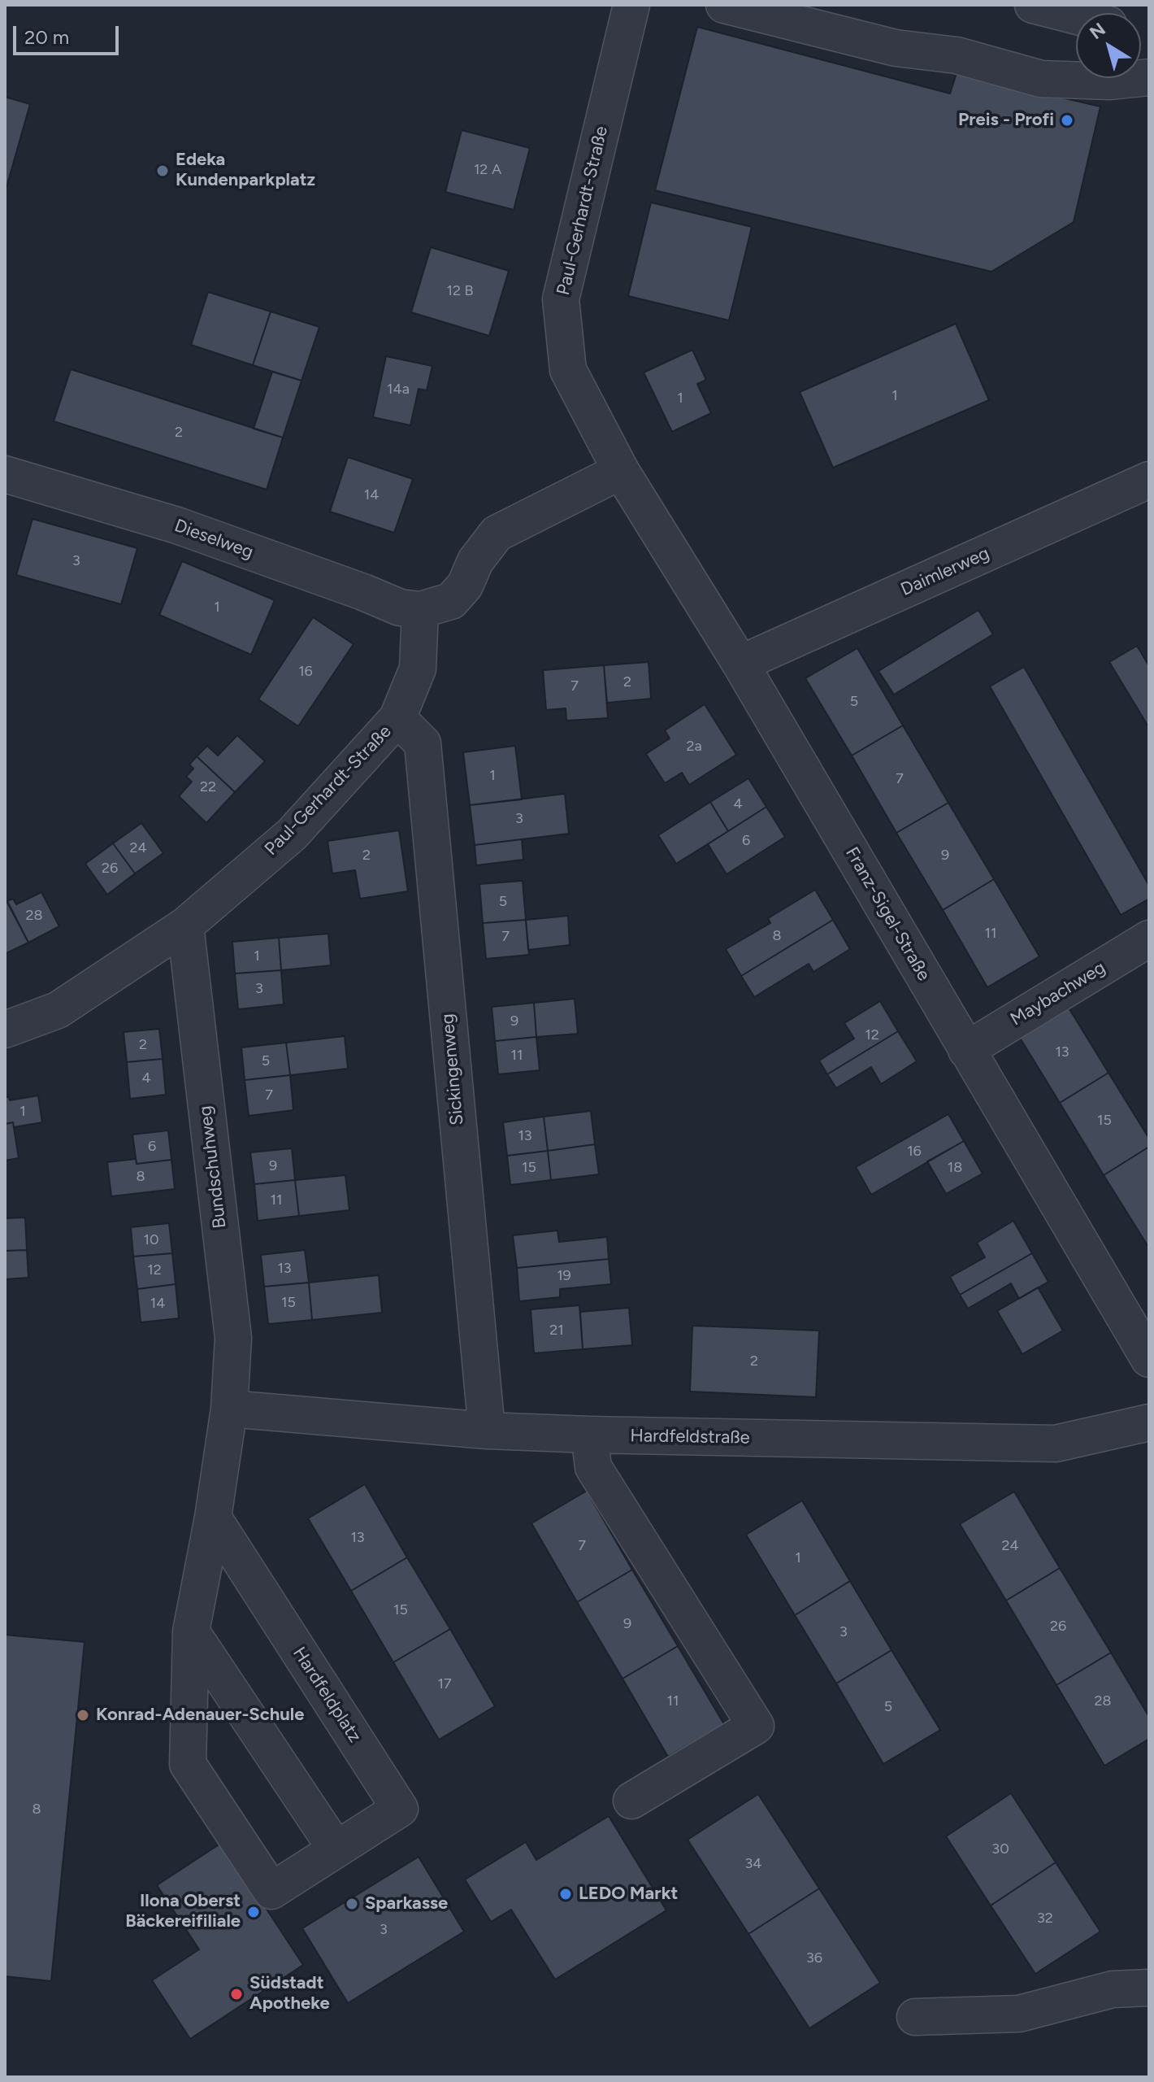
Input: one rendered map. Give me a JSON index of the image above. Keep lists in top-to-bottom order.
{
  "streets": {
    "street": [
      "Paul-Gerhardt-Straße",
      "Dieselweg",
      "Daimlerweg",
      "Franz-Sigel-Straße",
      "Maybachweg",
      "Sickingenweg",
      "Bundschuhweg",
      "Hardfeldstraße",
      "Hardfeldplatz"
    ]
  },
  "crossings": [
    ["Paul-Gerhardt-Straße", "Dieselweg"],
    ["Paul-Gerhardt-Straße", "Franz-Sigel-Straße"],
    ["Paul-Gerhardt-Straße", "Sickingenweg"],
    ["Paul-Gerhardt-Straße", "Bundschuhweg"],
    ["Daimlerweg", "Franz-Sigel-Straße"],
    ["Franz-Sigel-Straße", "Maybachweg"],
    ["Sickingenweg", "Hardfeldstraße"],
    ["Bundschuhweg", "Hardfeldstraße"],
    ["Bundschuhweg", "Hardfeldplatz"],
    ["Hardfeldstraße", "Hardfeldplatz"]
  ],
  "places": [
    "Preis - Profi",
    "Edeka Kundenparkplatz",
    "Konrad-Adenauer-Schule",
    "LEDO Markt",
    "Sparkasse",
    "Ilona Oberst Bäckereifiliale",
    "Südstadt Apotheke"
  ],
  "house_numbers": [
    "12 A",
    "12 B",
    "14a",
    "1",
    "1",
    "2",
    "14",
    "3",
    "1",
    "16",
    "2",
    "7",
    "5",
    "2a",
    "1",
    "7",
    "22",
    "4",
    "3",
    "6",
    "24",
    "2",
    "9",
    "26",
    "5",
    "28",
    "11",
    "8",
    "7",
    "1",
    "3",
    "9",
    "12",
    "2",
    "13",
    "11",
    "5",
    "4",
    "7",
    "1",
    "15",
    "13",
    "6",
    "16",
    "9",
    "15",
    "18",
    "8",
    "11",
    "10",
    "13",
    "12",
    "19",
    "15",
    "14",
    "21",
    "2",
    "13",
    "7",
    "24",
    "1",
    "15",
    "9",
    "26",
    "3",
    "17",
    "11",
    "28",
    "5",
    "8",
    "30",
    "34",
    "32",
    "3",
    "36"
  ],
  "scale_bar": "20 m",
  "north": "top left"
}
